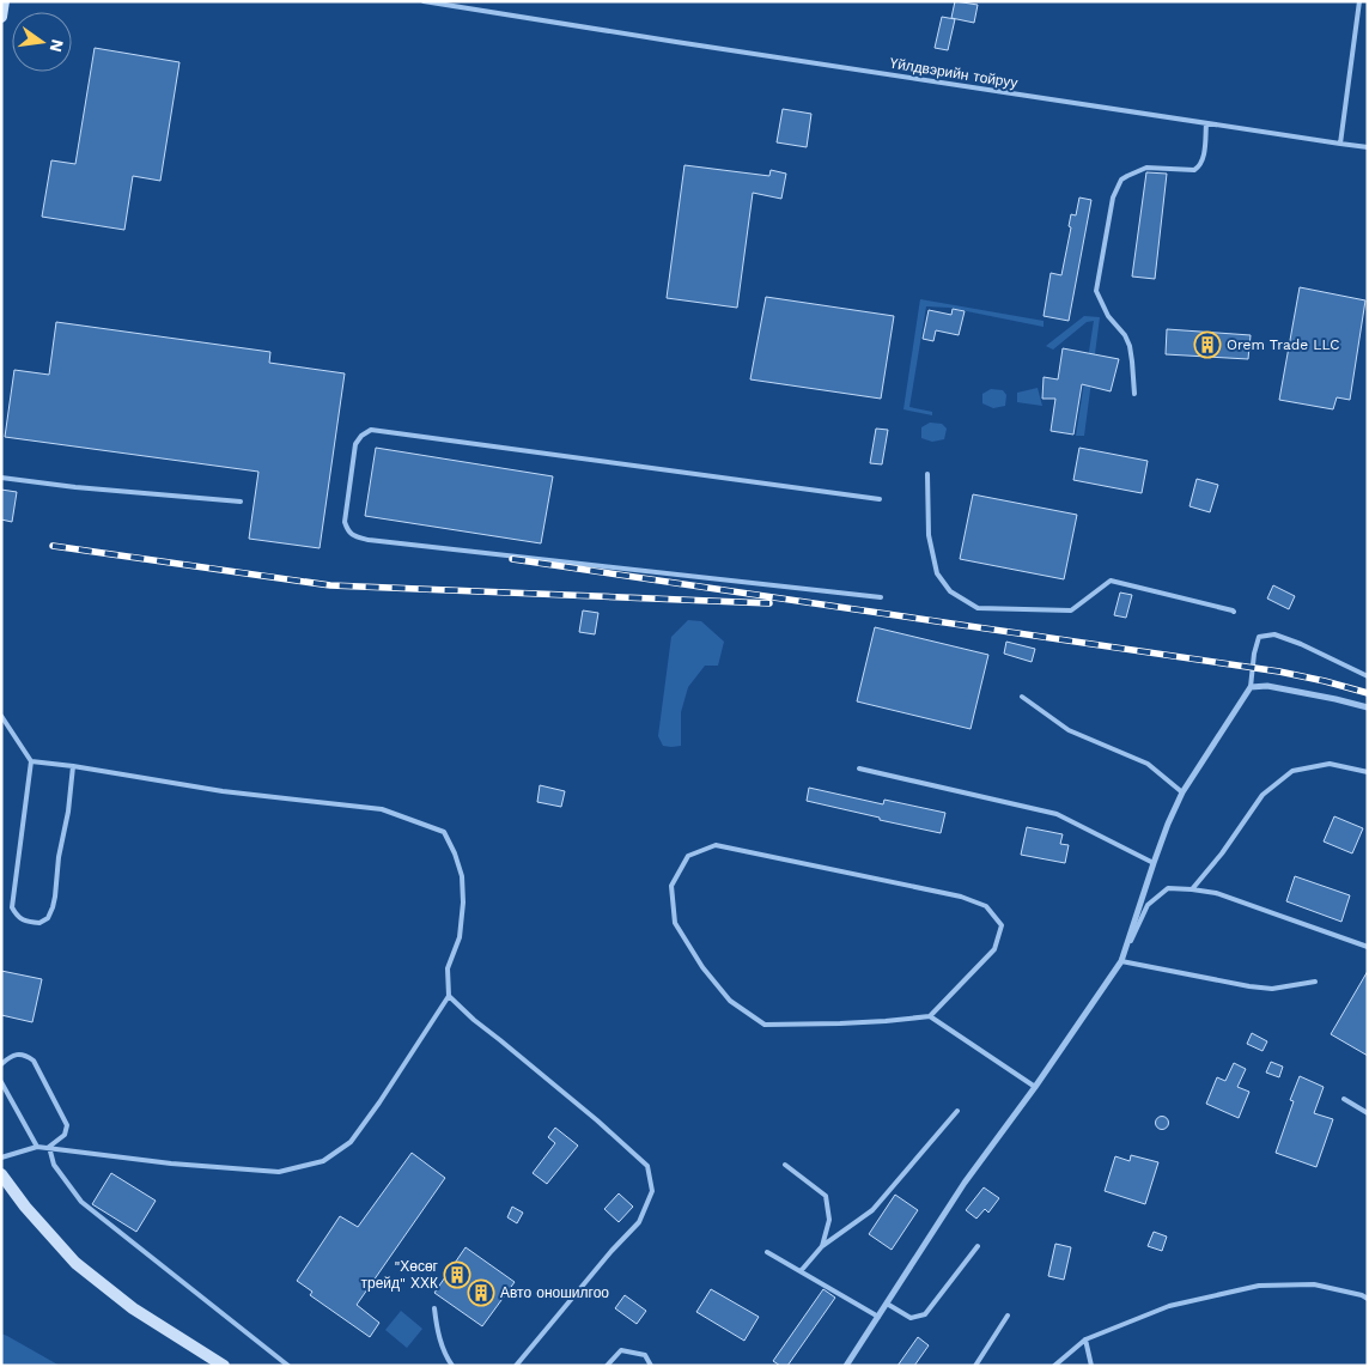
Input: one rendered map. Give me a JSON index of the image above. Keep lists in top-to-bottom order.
{
  "streets": {
    "lane": ["Үйлдвэрийн тойруу"]
  },
  "places": {
    "building": ["Orem Trade LLC", "\"Хөсөг трейд\" ХХК", "Авто оношилгоо"]
  },
  "north": "right"
}
